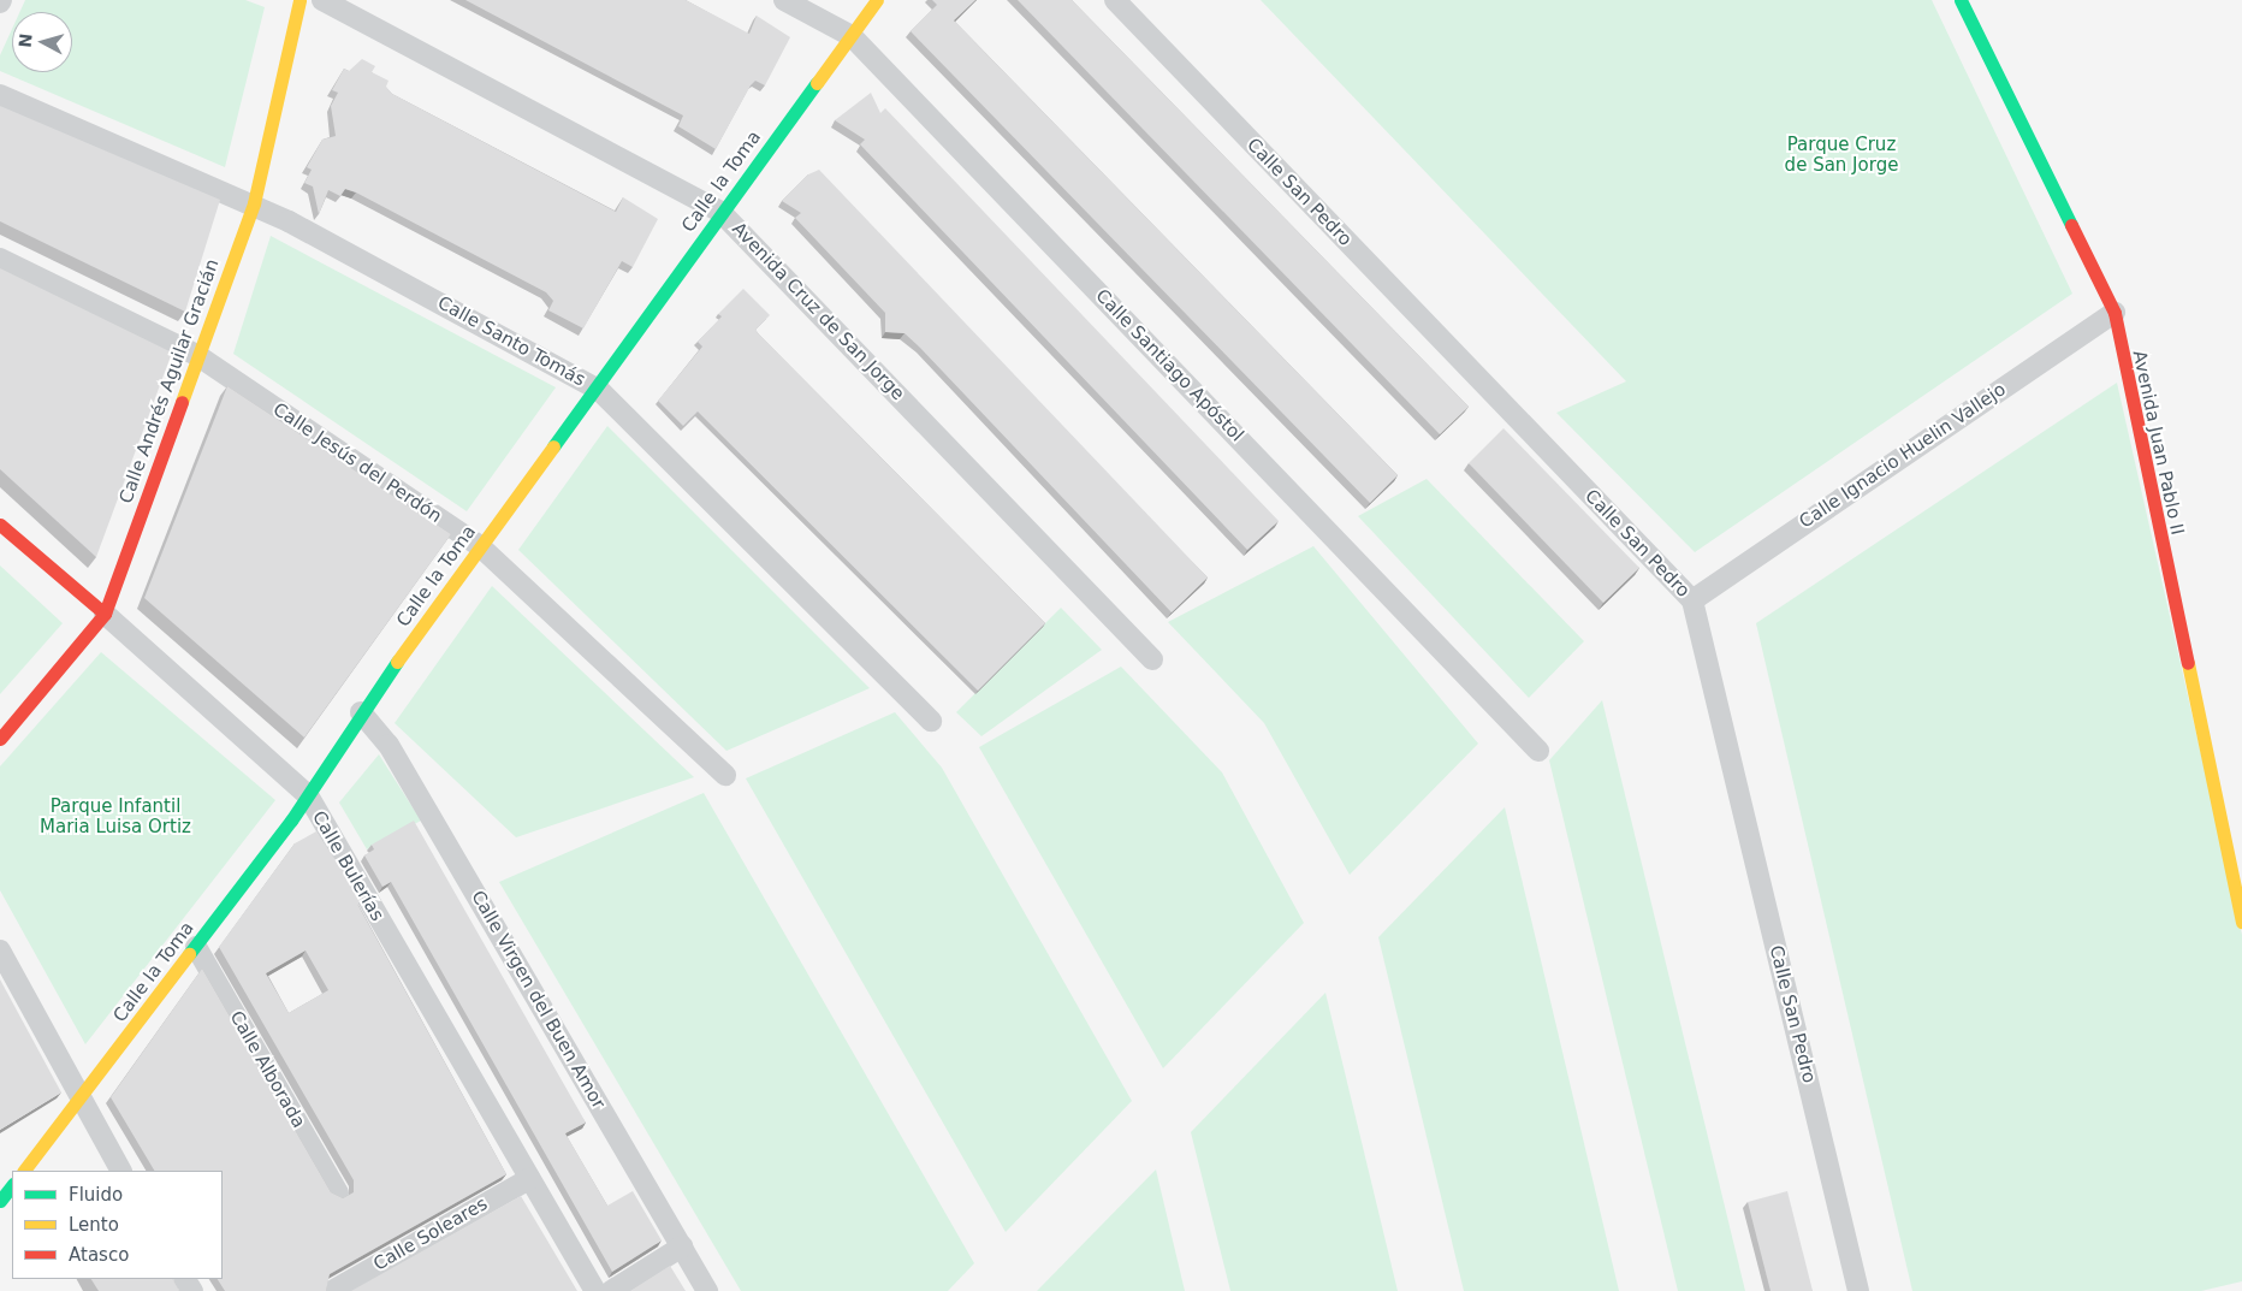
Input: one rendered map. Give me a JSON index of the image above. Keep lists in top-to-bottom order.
{
  "streets": {
    "street": [
      "Calle la Toma",
      "Calle San Pedro",
      "Avenida Cruz de San Jorge",
      "Calle Santo Tomás",
      "Calle Santiago Apóstol",
      "Calle Andrés Aguilar Gracián",
      "Avenida Juan Pablo II",
      "Calle Ignacio Huelin Vallejo",
      "Calle Jesús del Perdón",
      "Calle Bulerías",
      "Calle Virgen del Buen Amor",
      "Calle Alborada",
      "Calle Soleares"
    ]
  },
  "crossings": [
    ["Calle la Toma", "Avenida Cruz de San Jorge"],
    ["Calle la Toma", "Calle Santo Tomás"],
    ["Calle la Toma", "Calle Santiago Apóstol"],
    ["Calle la Toma", "Calle Jesús del Perdón"],
    ["Calle la Toma", "Calle Bulerías"],
    ["Calle la Toma", "Calle Virgen del Buen Amor"],
    ["Calle la Toma", "Calle Alborada"],
    ["Calle San Pedro", "Calle Ignacio Huelin Vallejo"],
    ["Calle Santo Tomás", "Calle Andrés Aguilar Gracián"],
    ["Calle Andrés Aguilar Gracián", "Calle Jesús del Perdón"],
    ["Calle Andrés Aguilar Gracián", "Calle Bulerías"],
    ["Avenida Juan Pablo II", "Calle Ignacio Huelin Vallejo"],
    ["Calle Bulerías", "Calle Soleares"]
  ],
  "parks": ["Parque Cruz de San Jorge", "Parque Infantil Maria Luisa Ortiz"],
  "legend": ["Fluido", "Lento", "Atasco"],
  "north": "left"
}
